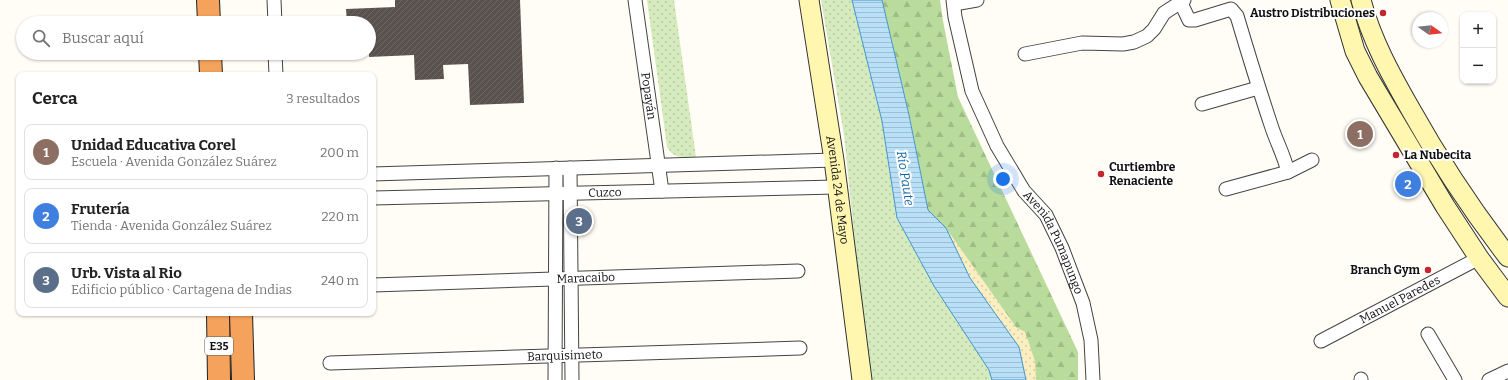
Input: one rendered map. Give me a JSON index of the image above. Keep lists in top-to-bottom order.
{
  "streets": {
    "highway": ["E35"],
    "main road": ["Avenida 24 de Mayo"],
    "street": [
      "Popayán",
      "Cuzco",
      "Avenida Pumapungo",
      "Maracaibo",
      "Manuel Paredes",
      "Barquisimeto"
    ]
  },
  "crossings": [
    ["Popayán", "Cuzco"],
    ["Avenida 24 de Mayo", "Cuzco"]
  ],
  "water": ["Río Paute"],
  "places": [
    "Austro Distribuciones",
    "La Nubecita",
    "Curtiembre Renaciente",
    "Branch Gym"
  ],
  "north": "right",
  "page": {
    "map_buttons": ["+", "−"],
    "search": "Buscar aquí",
    "heading": ["Cerca", "3 resultados"],
    "pins": ["1", "2", "3"],
    "list": [
      {
        "mark": "1",
        "name": "Unidad Educativa Corel",
        "note": "Escuela · Avenida González Suárez",
        "value": "200 m"
      },
      {
        "mark": "2",
        "name": "Frutería",
        "note": "Tienda · Avenida González Suárez",
        "value": "220 m"
      },
      {
        "mark": "3",
        "name": "Urb. Vista al Rio",
        "note": "Edificio público · Cartagena de Indias",
        "value": "240 m"
      }
    ]
  }
}
